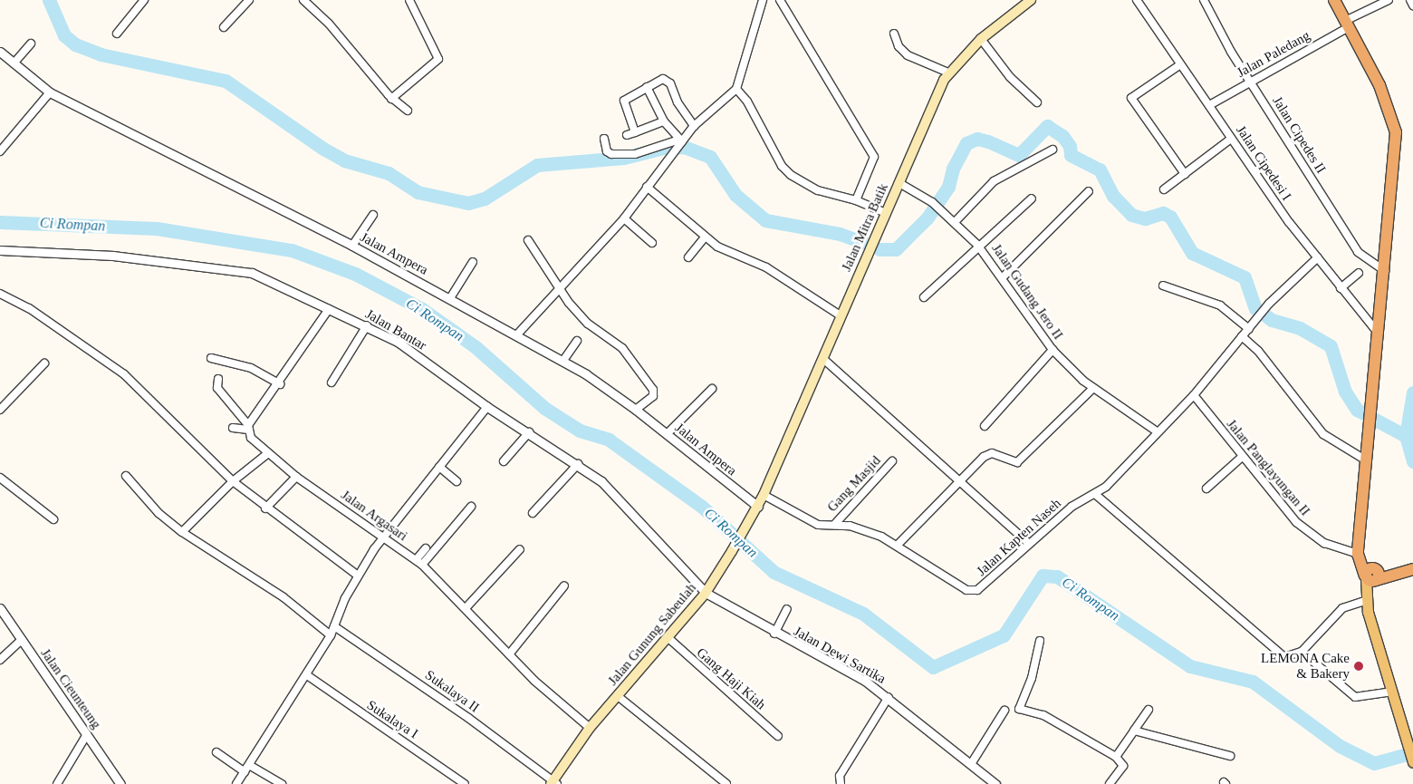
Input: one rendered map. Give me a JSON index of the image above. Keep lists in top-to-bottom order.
{
  "streets": {
    "main road": ["Jalan Mitra Batik", "Jalan Gunung Sabeulah"],
    "street": [
      "Jalan Paledang",
      "Jalan Cipedes II",
      "Jalan Cipedesi I",
      "Jalan Ampera",
      "Jalan Gudang Jero II",
      "Jalan Bantar",
      "Jalan Panglayungan II",
      "Gang Masjid",
      "Jalan Argasari",
      "Jalan Kapten Naseh",
      "Jalan Dewi Sartika",
      "Gang Haji Kiah",
      "Jalan Cieunteung",
      "Sukalaya II",
      "Sukalaya I"
    ]
  },
  "crossings": [
    ["Jalan Paledang", "Jalan Cipedes II"],
    ["Jalan Paledang", "Jalan Cipedesi I"],
    ["Jalan Cipedesi I", "Jalan Kapten Naseh"],
    ["Jalan Mitra Batik", "Jalan Gudang Jero II"],
    ["Jalan Mitra Batik", "Jalan Kapten Naseh"],
    ["Jalan Mitra Batik", "Jalan Gunung Sabeulah"],
    ["Jalan Ampera", "Jalan Gunung Sabeulah"],
    ["Jalan Gudang Jero II", "Jalan Kapten Naseh"],
    ["Jalan Bantar", "Jalan Gunung Sabeulah"],
    ["Jalan Bantar", "Jalan Dewi Sartika"],
    ["Jalan Panglayungan II", "Jalan Kapten Naseh"],
    ["Gang Masjid", "Jalan Kapten Naseh"],
    ["Jalan Argasari", "Jalan Gunung Sabeulah"],
    ["Jalan Kapten Naseh", "Jalan Gunung Sabeulah"],
    ["Jalan Gunung Sabeulah", "Jalan Dewi Sartika"],
    ["Jalan Gunung Sabeulah", "Gang Haji Kiah"],
    ["Jalan Gunung Sabeulah", "Sukalaya II"]
  ],
  "water": ["Ci Rompan"],
  "places": ["LEMONA Cake & Bakery"]
}
